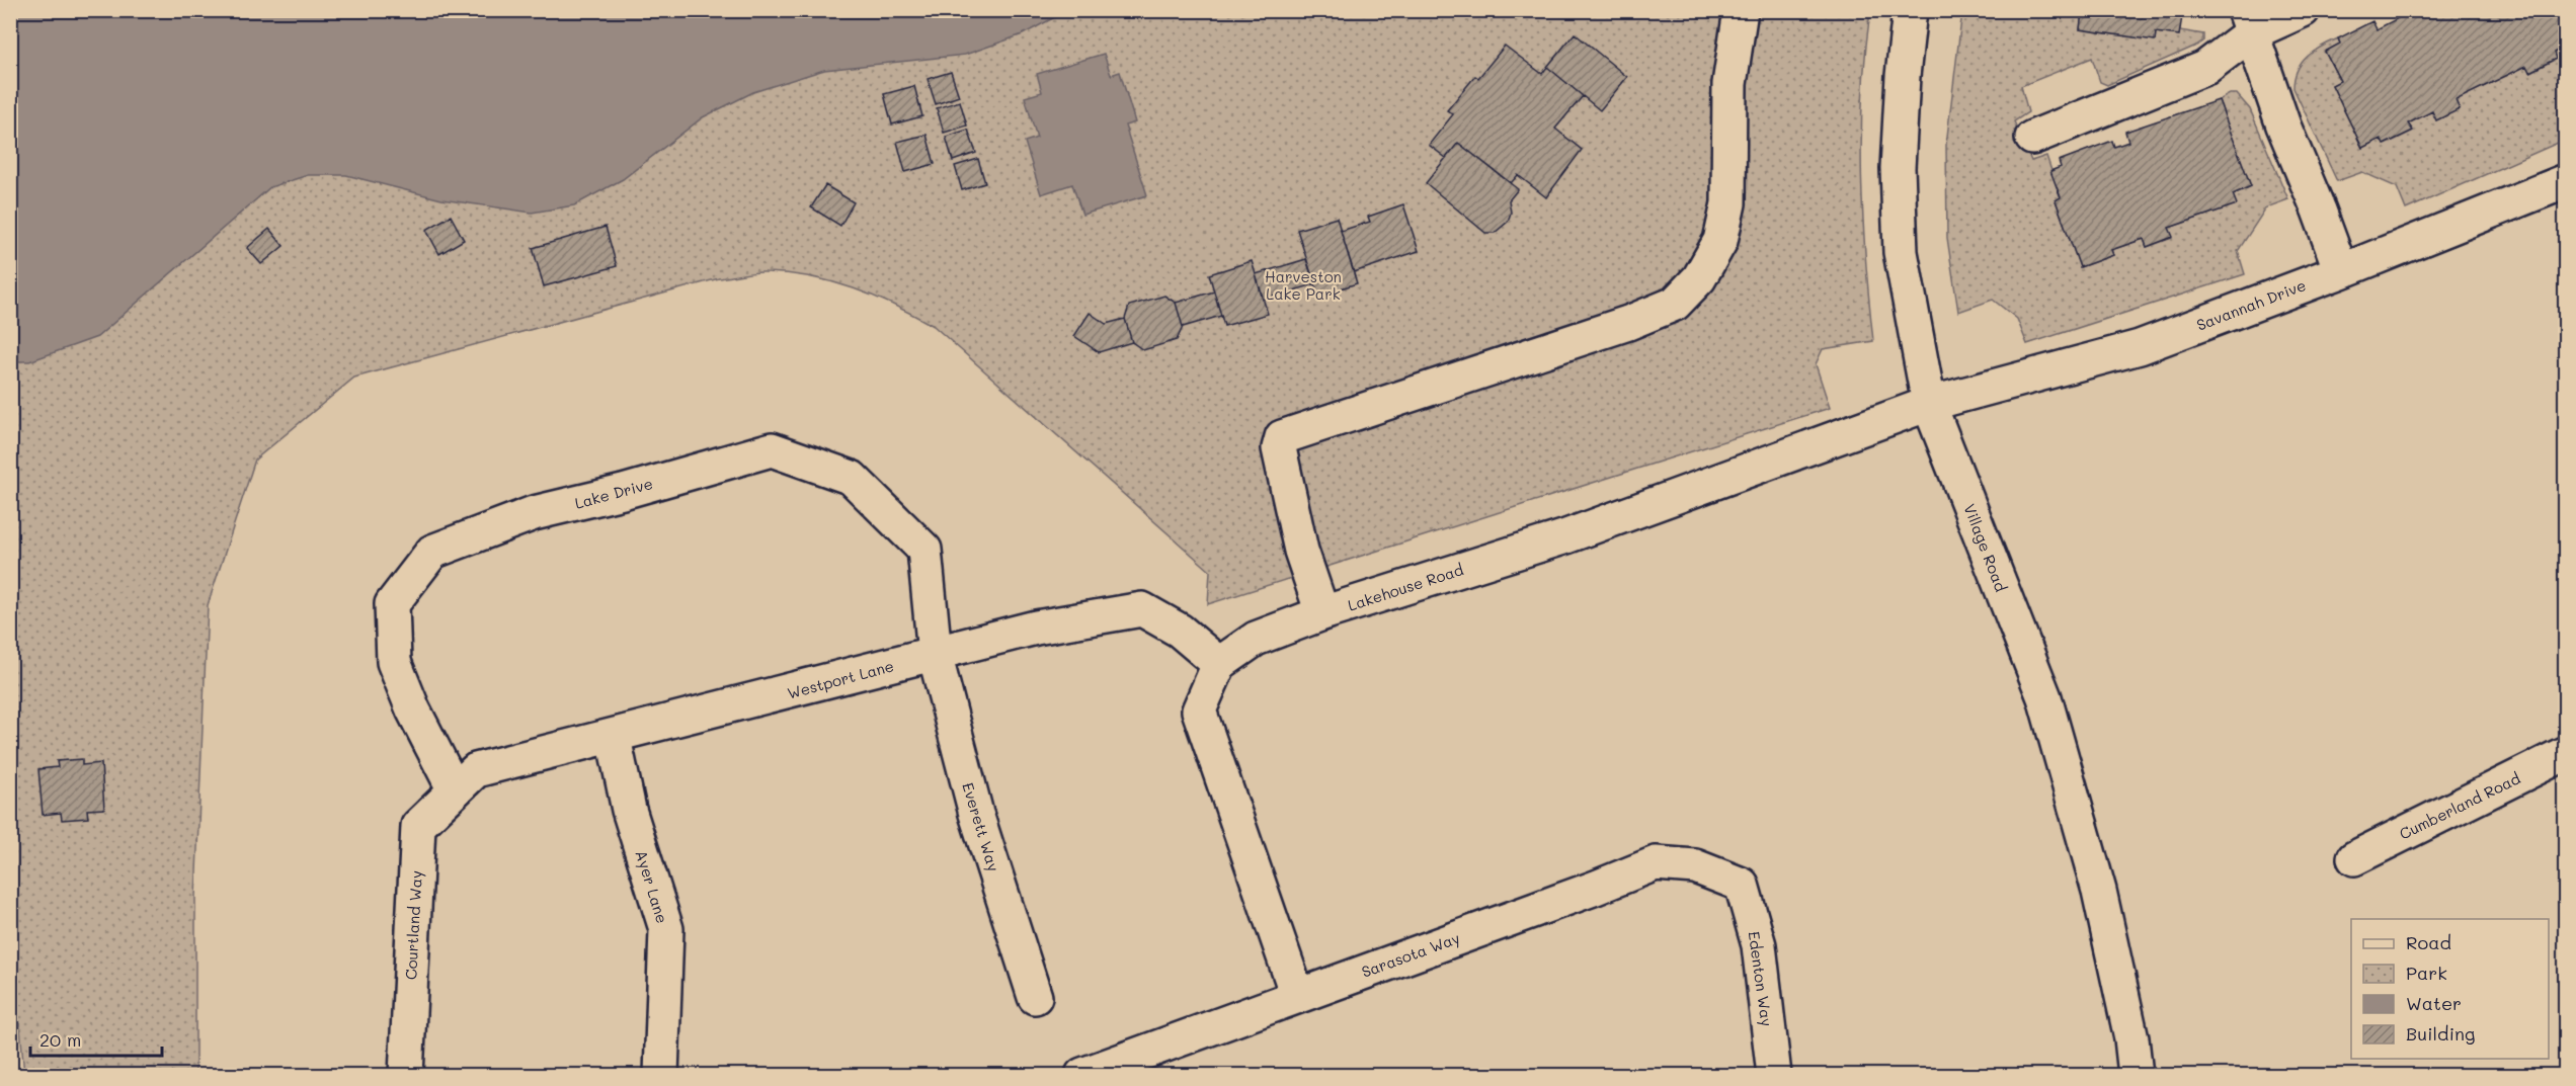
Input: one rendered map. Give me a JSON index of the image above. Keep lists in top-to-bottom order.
{
  "streets": {
    "street": [
      "Savannah Drive",
      "Lake Drive",
      "Village Road",
      "Lakehouse Road",
      "Westport Lane",
      "Cumberland Road",
      "Everett Way",
      "Ayer Lane",
      "Courtland Way",
      "Sarasota Way",
      "Edenton Way"
    ]
  },
  "crossings": [
    ["Savannah Drive", "Village Road"],
    ["Savannah Drive", "Lakehouse Road"],
    ["Lake Drive", "Westport Lane"],
    ["Lake Drive", "Everett Way"],
    ["Lake Drive", "Courtland Way"],
    ["Village Road", "Lakehouse Road"],
    ["Lakehouse Road", "Westport Lane"],
    ["Westport Lane", "Everett Way"],
    ["Westport Lane", "Ayer Lane"],
    ["Westport Lane", "Courtland Way"],
    ["Sarasota Way", "Edenton Way"]
  ],
  "parks": ["Harveston Lake Park"],
  "legend": [
    "Road",
    "Park",
    "Water",
    "Building"
  ],
  "scale_bar": "20 m"
}
